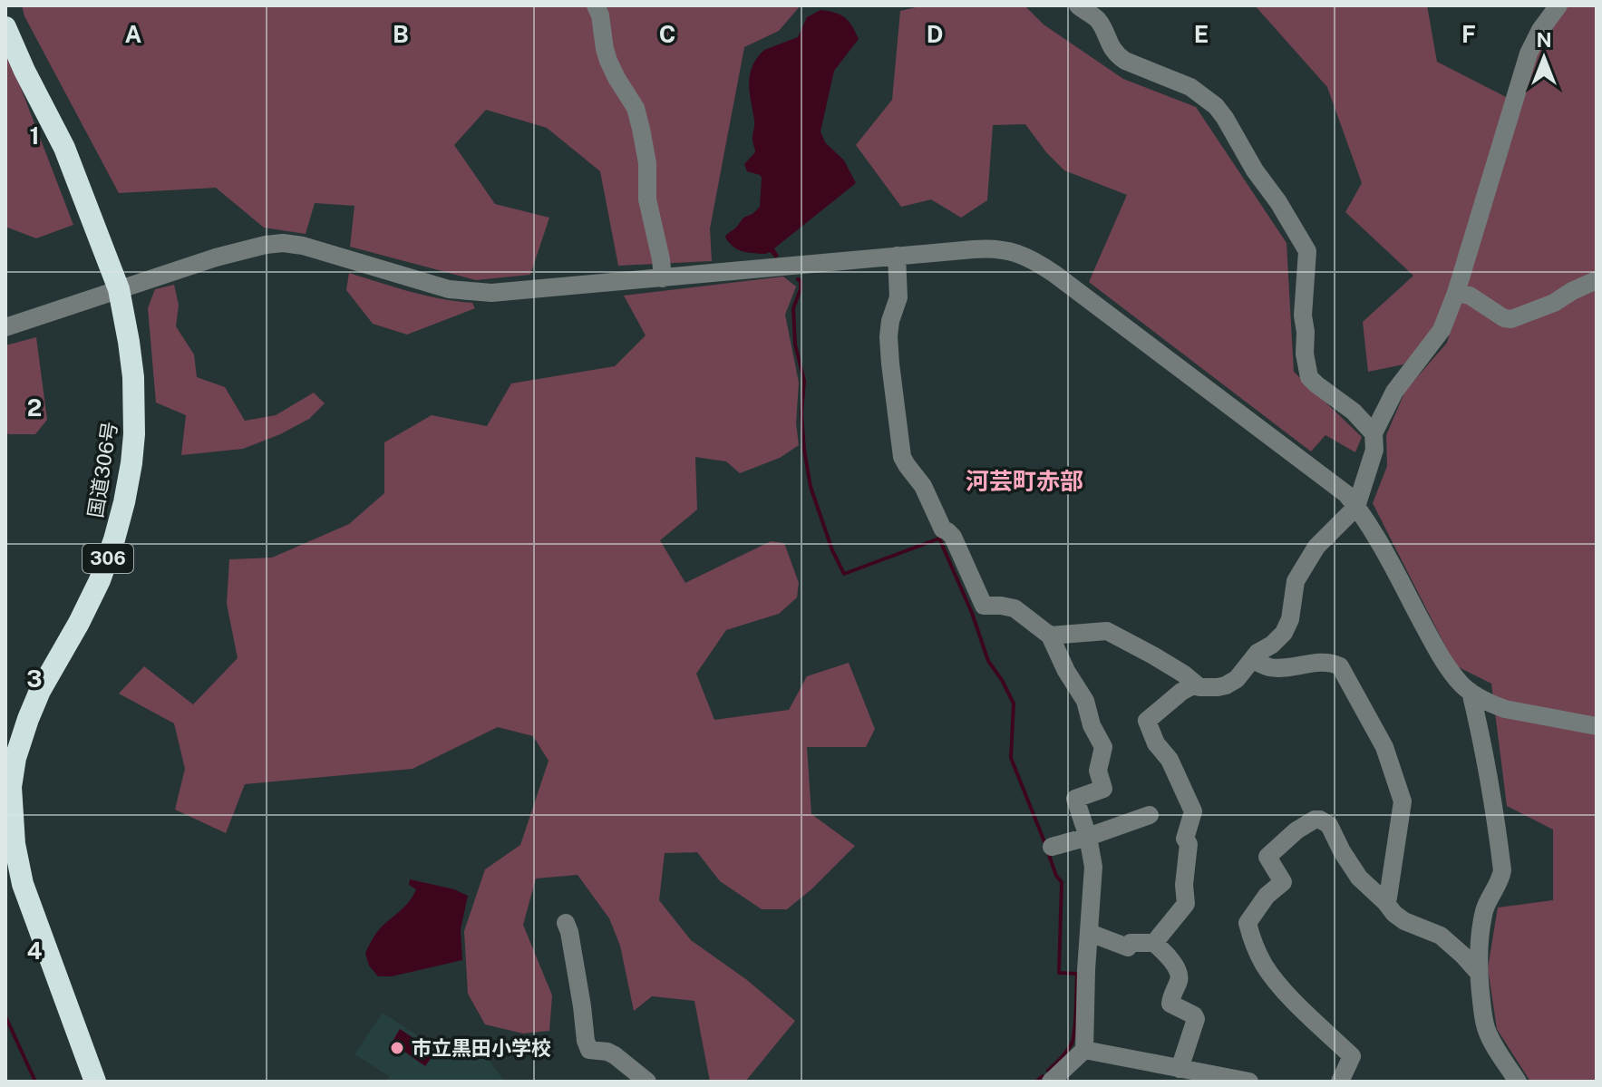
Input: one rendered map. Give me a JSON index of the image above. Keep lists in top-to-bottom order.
{
  "streets": {
    "highway": ["国道306号", "306"]
  },
  "districts": ["河芸町赤部"],
  "places": ["市立黒田小学校"],
  "north": "top",
  "grid": {
    "columns": [
      "A",
      "B",
      "C",
      "D",
      "E",
      "F"
    ],
    "rows": [
      "1",
      "2",
      "3",
      "4"
    ]
  }
}
